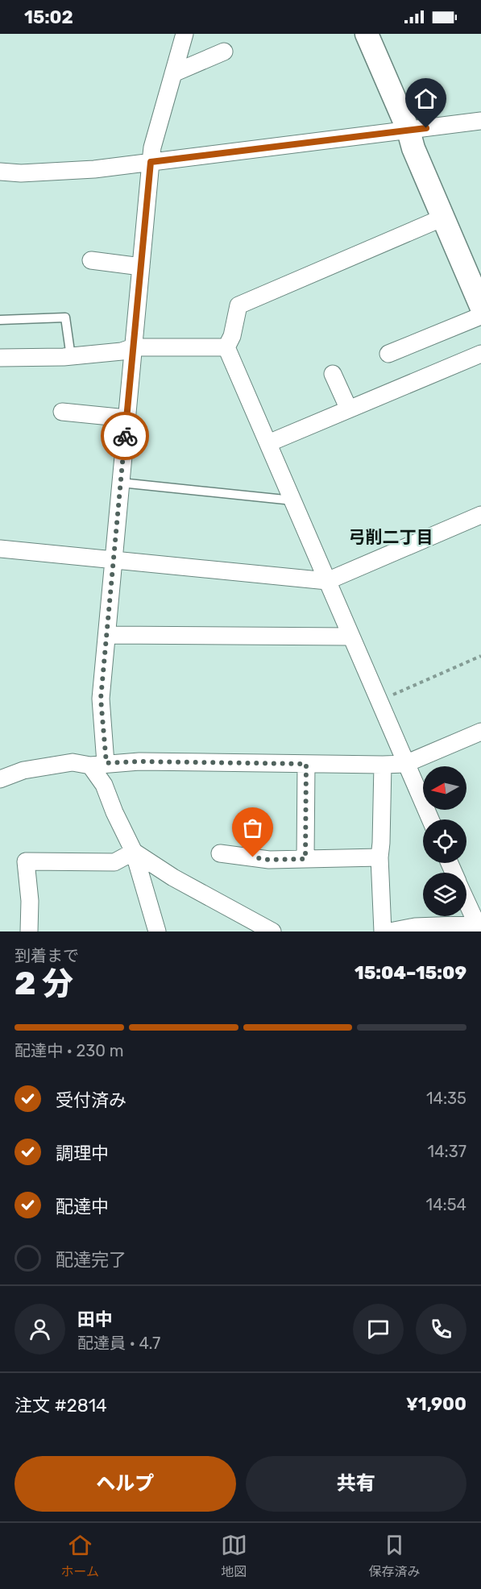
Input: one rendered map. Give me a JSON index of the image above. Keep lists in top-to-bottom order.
{
  "districts": ["弓削二丁目"],
  "north": "left",
  "page": {
    "status": "15:02",
    "heading": ["2 分", "到着まで", "15:04–15:09"],
    "panel": [
      "田中",
      "配達員 · 4.7",
      "注文 #2814",
      "¥1,900"
    ],
    "bar": "配達中 · 230 m",
    "list": [
      ["受付済み", "14:35"],
      ["調理中", "14:37"],
      ["配達中", "14:54"],
      "配達完了"
    ],
    "buttons": ["ヘルプ", "共有"],
    "tabs": ["ホーム", "地図", "保存済み"]
  }
}
